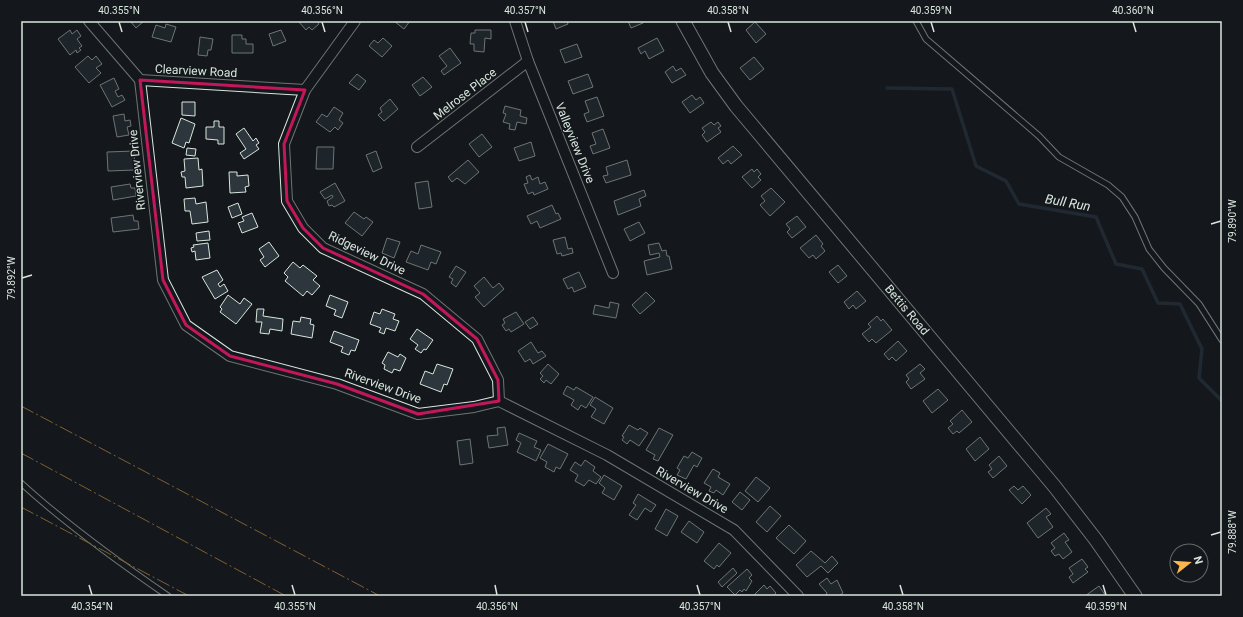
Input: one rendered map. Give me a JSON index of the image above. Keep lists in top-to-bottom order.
{
  "streets": {
    "street": [
      "Clearview Road",
      "Melrose Place",
      "Valleyview Drive",
      "Riverview Drive",
      "Ridgeview Drive",
      "Bettis Road"
    ]
  },
  "crossings": [
    ["Clearview Road", "Riverview Drive"],
    ["Clearview Road", "Ridgeview Drive"],
    ["Melrose Place", "Valleyview Drive"],
    ["Riverview Drive", "Ridgeview Drive"]
  ],
  "water": ["Bull Run"],
  "north": "right",
  "coordinates": [
    "40.355°N",
    "40.356°N",
    "40.357°N",
    "40.358°N",
    "40.359°N",
    "40.360°N",
    "79.890°W",
    "79.892°W",
    "79.888°W",
    "40.354°N"
  ]
}
